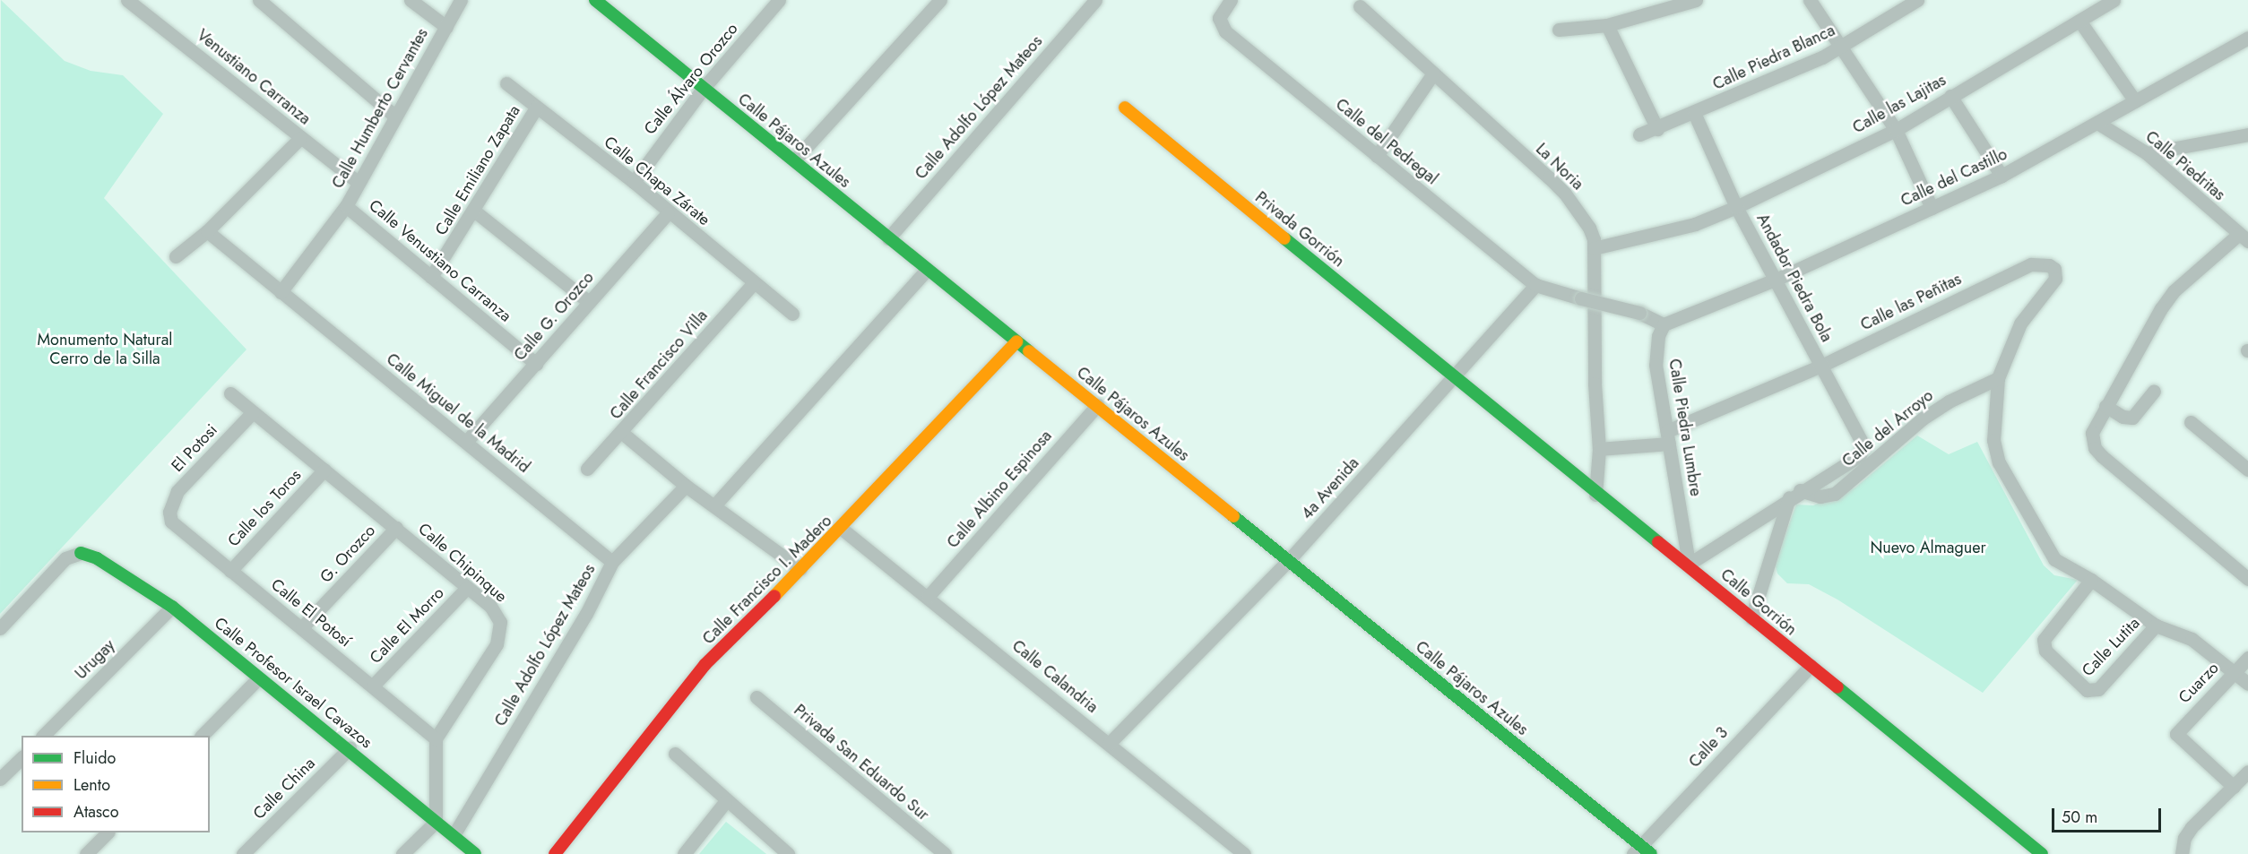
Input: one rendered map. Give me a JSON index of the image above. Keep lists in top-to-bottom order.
{
  "streets": {
    "street": [
      "Calle Piedra Blanca",
      "Venustiano Carranza",
      "Calle Álvaro Orozco",
      "Calle las Lajitas",
      "Calle Adolfo López Mateos",
      "Calle Humberto Cervantes",
      "Calle Pájaros Azules",
      "Calle del Pedregal",
      "Calle Piedritas",
      "La Noria",
      "Calle Emiliano Zapata",
      "Calle del Castillo",
      "Calle Chapa Zárate",
      "Privada Gorrión",
      "Calle Venustiano Carranza",
      "Andador Piedra Bola",
      "Calle las Peñitas",
      "Calle G. Orozco",
      "Calle Francisco Villa",
      "Calle Miguel de la Madrid",
      "Calle Piedra Lumbre",
      "Calle del Arroyo",
      "El Potosi",
      "4a Avenida",
      "Calle Albino Espinosa",
      "Calle los Toros",
      "G. Orozco",
      "Calle Chipinque",
      "Calle Francisco I. Madero",
      "Calle Gorrión",
      "Calle El Potosí",
      "Calle El Morro",
      "Calle Lutita",
      "Urugay",
      "Calle Calandria",
      "Calle Profesor Israel Cavazos",
      "Cuarzo",
      "Calle 3",
      "Privada San Eduardo Sur",
      "Calle China"
    ]
  },
  "crossings": [
    ["Calle Piedra Blanca", "Andador Piedra Bola"],
    ["Venustiano Carranza", "Calle Humberto Cervantes"],
    ["Calle Álvaro Orozco", "Calle Pájaros Azules"],
    ["Calle Álvaro Orozco", "Calle Chapa Zárate"],
    ["Calle las Lajitas", "La Noria"],
    ["Calle las Lajitas", "Andador Piedra Bola"],
    ["Calle Adolfo López Mateos", "Calle Pájaros Azules"],
    ["Calle Adolfo López Mateos", "Calle Miguel de la Madrid"],
    ["Calle Adolfo López Mateos", "Calle Profesor Israel Cavazos"],
    ["Calle Humberto Cervantes", "Calle Venustiano Carranza"],
    ["Calle Humberto Cervantes", "Calle Miguel de la Madrid"],
    ["Calle Pájaros Azules", "4a Avenida"],
    ["Calle Pájaros Azules", "Calle Albino Espinosa"],
    ["Calle Pájaros Azules", "Calle Francisco I. Madero"],
    ["Calle Pájaros Azules", "Calle 3"],
    ["Calle del Pedregal", "4a Avenida"],
    ["Calle Piedritas", "Calle del Castillo"],
    ["La Noria", "Calle las Peñitas"],
    ["Calle Emiliano Zapata", "Calle Chapa Zárate"],
    ["Calle Emiliano Zapata", "Calle Venustiano Carranza"],
    ["Calle del Castillo", "Andador Piedra Bola"],
    ["Calle del Castillo", "Calle Piedra Lumbre"],
    ["Calle Chapa Zárate", "Calle G. Orozco"],
    ["Calle Chapa Zárate", "Calle Francisco Villa"],
    ["Privada Gorrión", "4a Avenida"],
    ["Privada Gorrión", "Calle Gorrión"],
    ["Calle Venustiano Carranza", "Calle G. Orozco"],
    ["Andador Piedra Bola", "Calle las Peñitas"],
    ["Andador Piedra Bola", "Calle del Arroyo"],
    ["Calle las Peñitas", "Calle Piedra Lumbre"],
    ["Calle las Peñitas", "Calle del Arroyo"],
    ["Calle las Peñitas", "Calle Lutita"],
    ["Calle G. Orozco", "Calle Miguel de la Madrid"],
    ["Calle Piedra Lumbre", "Calle del Arroyo"],
    ["Calle Piedra Lumbre", "Calle Gorrión"],
    ["Calle del Arroyo", "Calle Gorrión"],
    ["Calle del Arroyo", "Calle Lutita"],
    ["El Potosi", "Calle Chipinque"],
    ["El Potosi", "Calle El Potosí"],
    ["4a Avenida", "Calle Gorrión"],
    ["4a Avenida", "Calle Calandria"],
    ["Calle Albino Espinosa", "Calle Calandria"],
    ["Calle los Toros", "Calle Chipinque"],
    ["Calle los Toros", "Calle El Potosí"],
    ["G. Orozco", "Calle Chipinque"],
    ["G. Orozco", "Calle El Potosí"],
    ["Calle Chipinque", "Calle El Potosí"],
    ["Calle Chipinque", "Calle El Morro"],
    ["Calle Francisco I. Madero", "Calle Calandria"],
    ["Calle Gorrión", "Calle 3"],
    ["Calle El Potosí", "Calle El Morro"],
    ["Calle Lutita", "Cuarzo"],
    ["Urugay", "Calle Profesor Israel Cavazos"],
    ["Calle Profesor Israel Cavazos", "Calle China"]
  ],
  "parks": ["Monumento Natural Cerro de la Silla", "Nuevo Almaguer"],
  "legend": ["Fluido", "Lento", "Atasco"],
  "scale_bar": "50 m"
}
